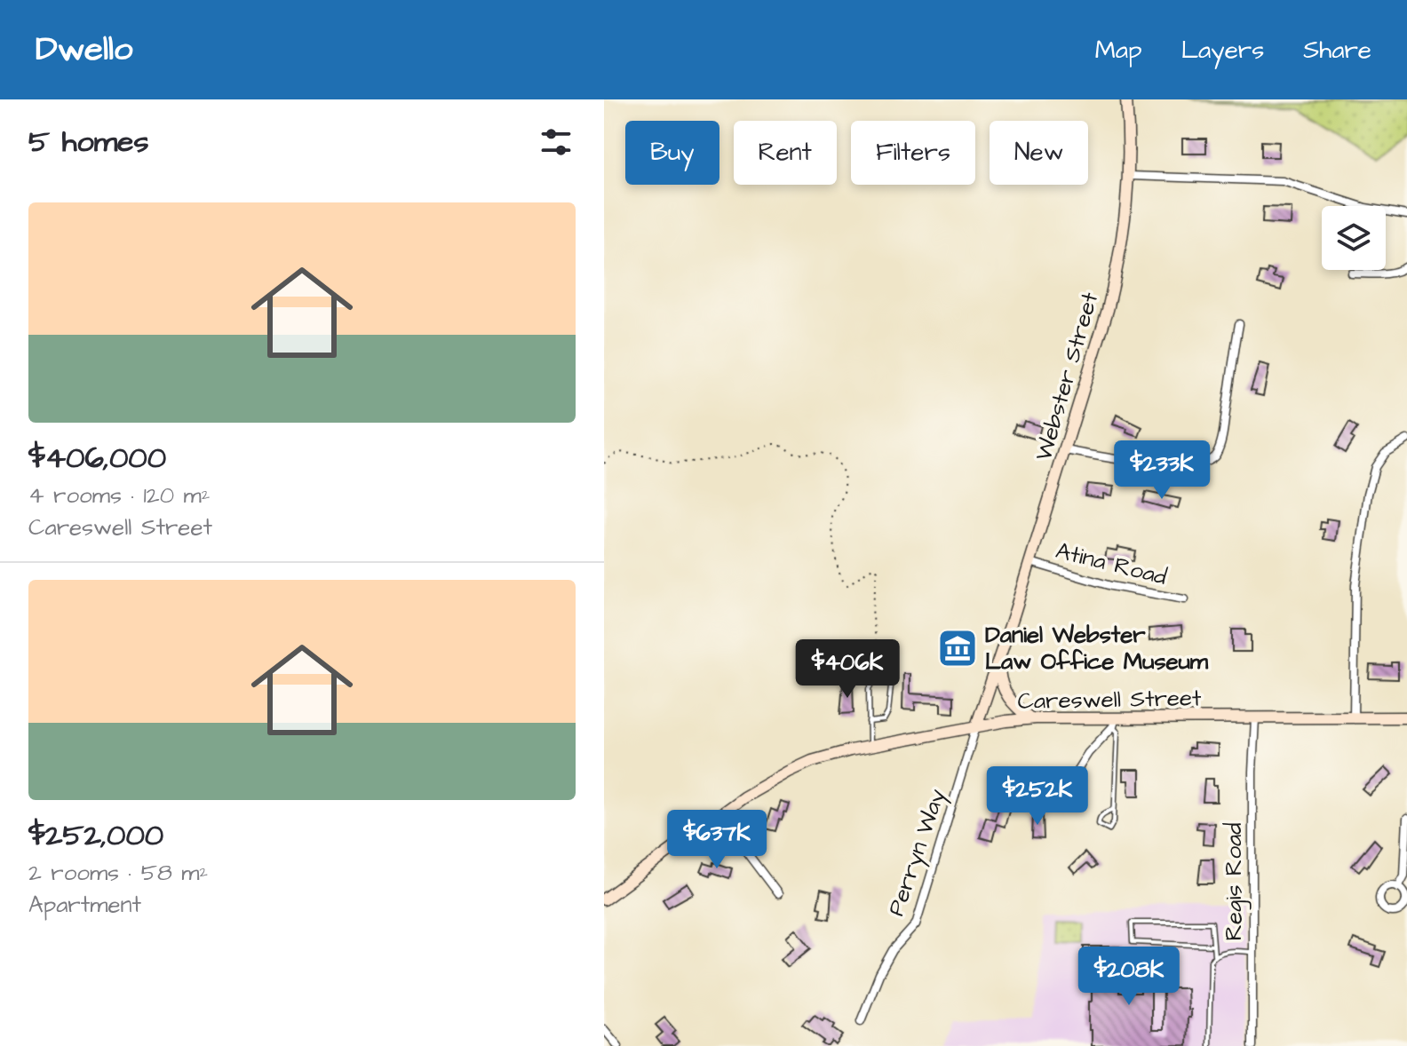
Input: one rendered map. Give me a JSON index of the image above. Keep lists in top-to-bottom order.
{
  "streets": {
    "main road": ["Webster Street", "Careswell Street"],
    "street": ["Atina Road", "Perryn Way", "Regis Road"]
  },
  "crossings": [
    ["Webster Street", "Atina Road"],
    ["Webster Street", "Careswell Street"],
    ["Webster Street", "Perryn Way"],
    ["Careswell Street", "Perryn Way"],
    ["Careswell Street", "Regis Road"]
  ],
  "places": {
    "museum": ["Daniel Webster Law Office Museum"]
  },
  "page": {
    "header": "Dwello",
    "nav": ["Map", "Layers", "Share"],
    "heading": "5 homes",
    "chip": [
      "Buy",
      "Rent",
      "Filters",
      "New"
    ],
    "list": [
      {
        "name": "$406,000",
        "note": "4 rooms · 120 m² · Careswell Street"
      },
      {
        "name": "$252,000",
        "note": "2 rooms · 58 m² · Apartment"
      }
    ],
    "price": [
      "$233K",
      "$406K",
      "$252K",
      "$637K",
      "$208K"
    ]
  }
}
